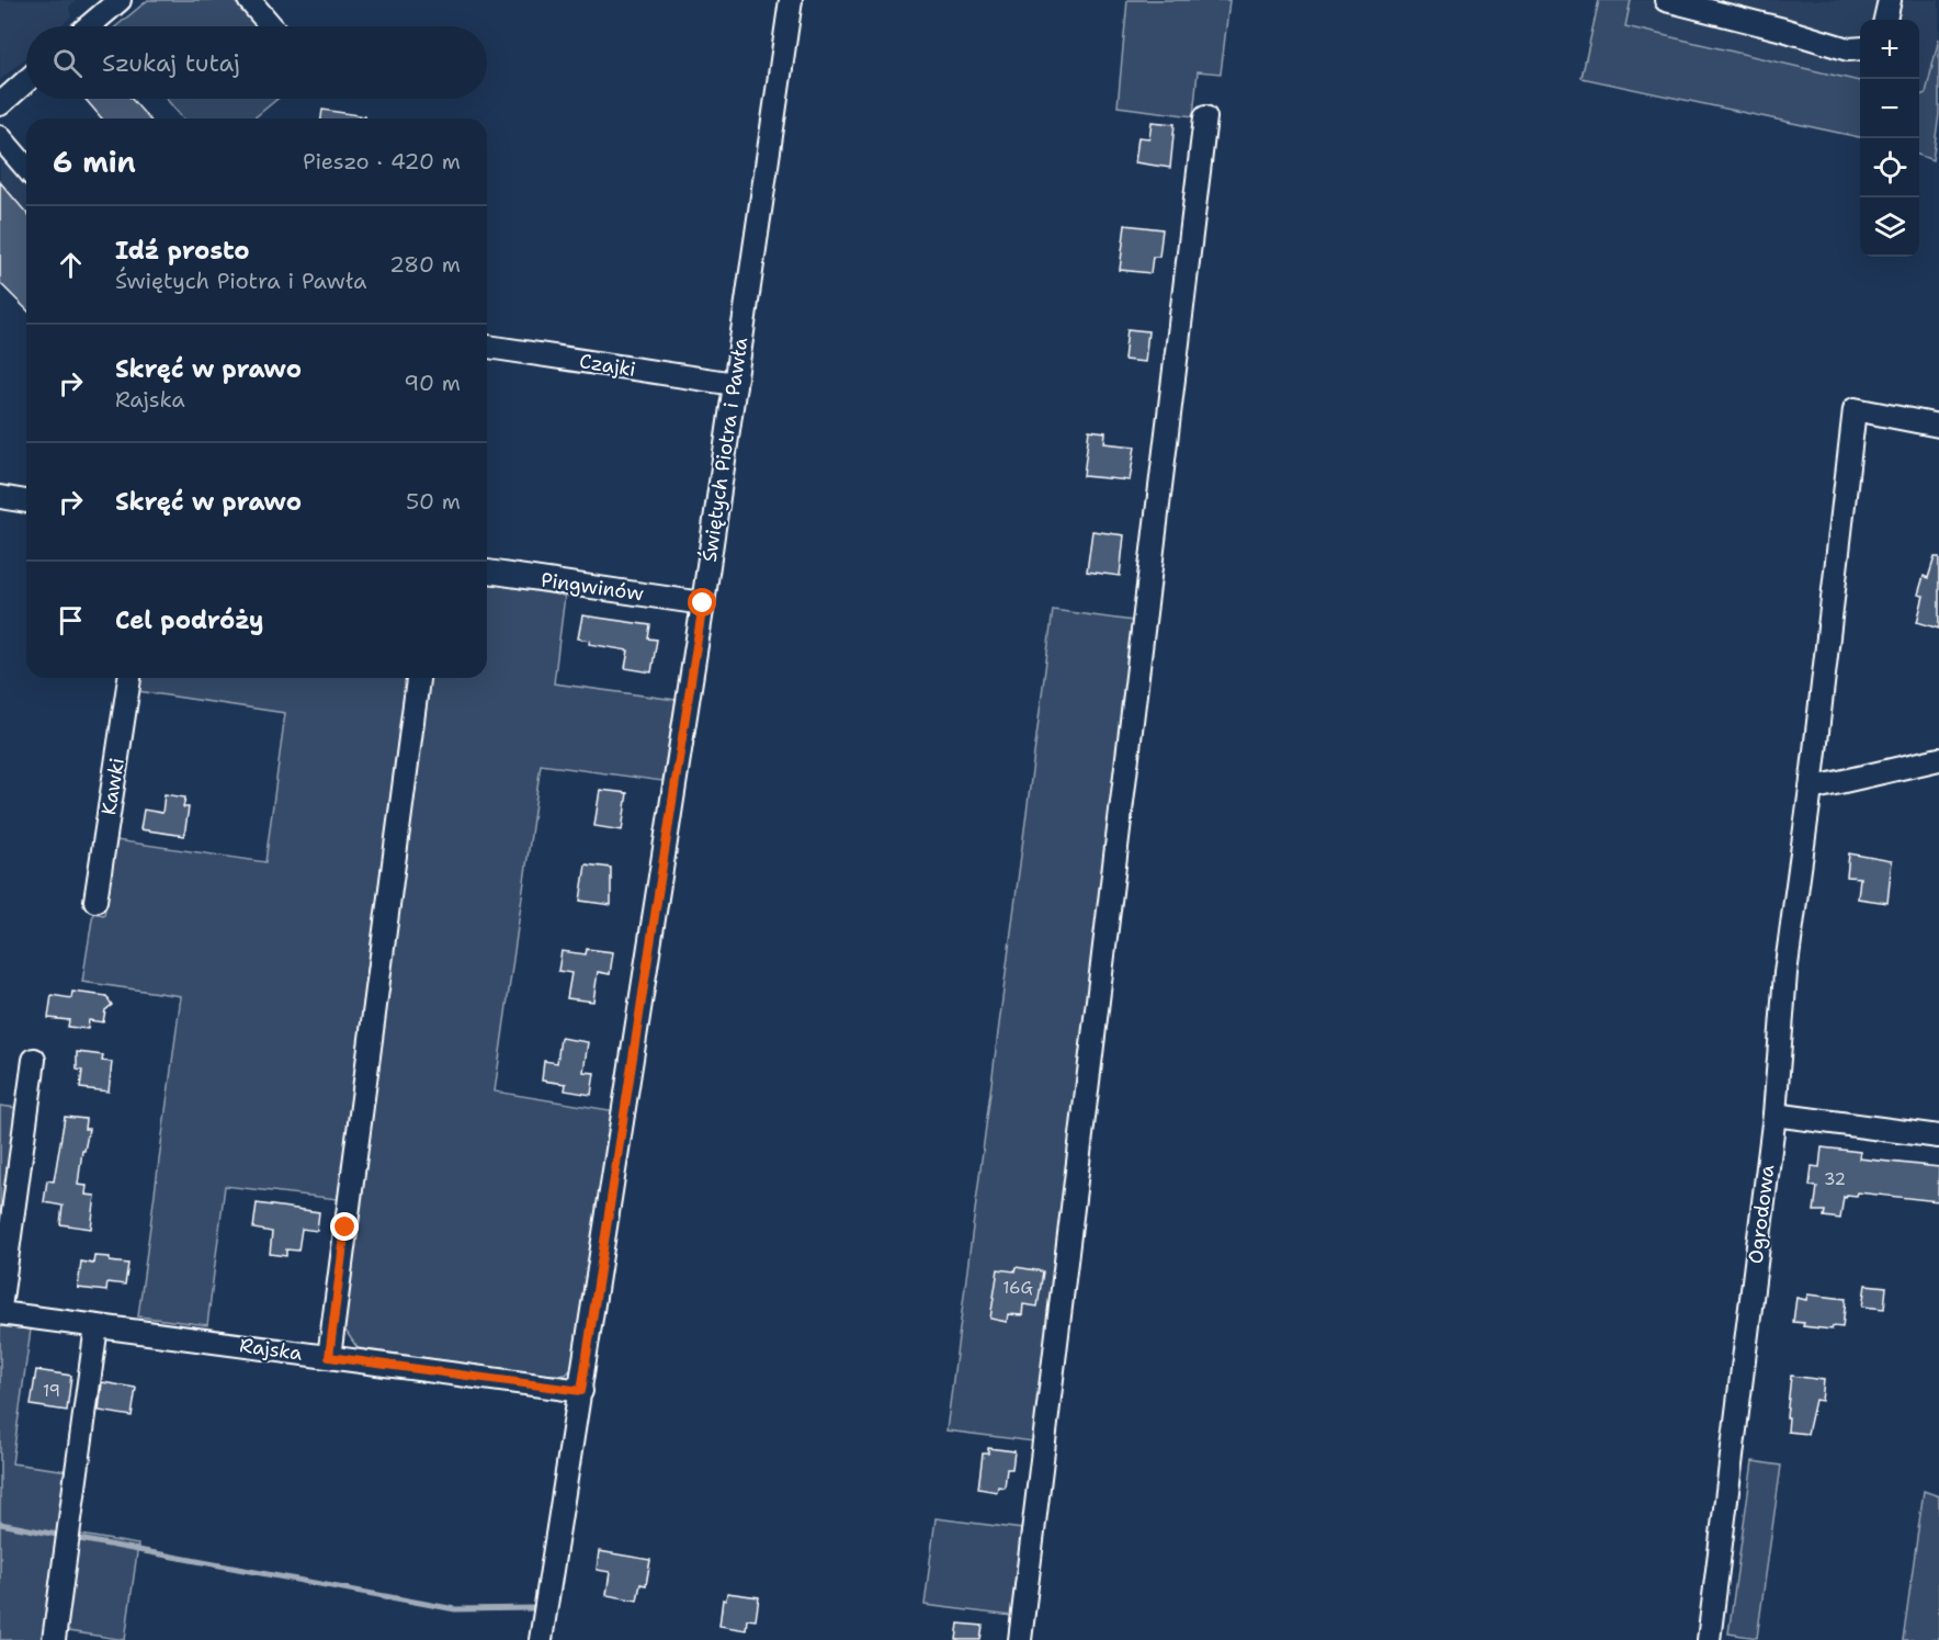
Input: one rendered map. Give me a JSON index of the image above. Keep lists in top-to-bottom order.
{
  "streets": {
    "street": [
      "Czajki",
      "Świętych Piotra i Pawła",
      "Pingwinów",
      "Kawki",
      "Ogrodowa",
      "Rajska"
    ]
  },
  "crossings": [
    ["Czajki", "Świętych Piotra i Pawła"],
    ["Świętych Piotra i Pawła", "Pingwinów"],
    ["Świętych Piotra i Pawła", "Rajska"]
  ],
  "house_numbers": ["32", "16G", "19"],
  "page": {
    "map_buttons": ["+", "−"],
    "search": "Szukaj tutaj",
    "heading": ["6 min", "Pieszo · 420 m"],
    "list": [
      ["Idź prosto", "Świętych Piotra i Pawła", "280 m"],
      ["Skręć w prawo", "Rajska", "90 m"],
      ["Skręć w prawo", "50 m"],
      "Cel podróży"
    ]
  }
}
